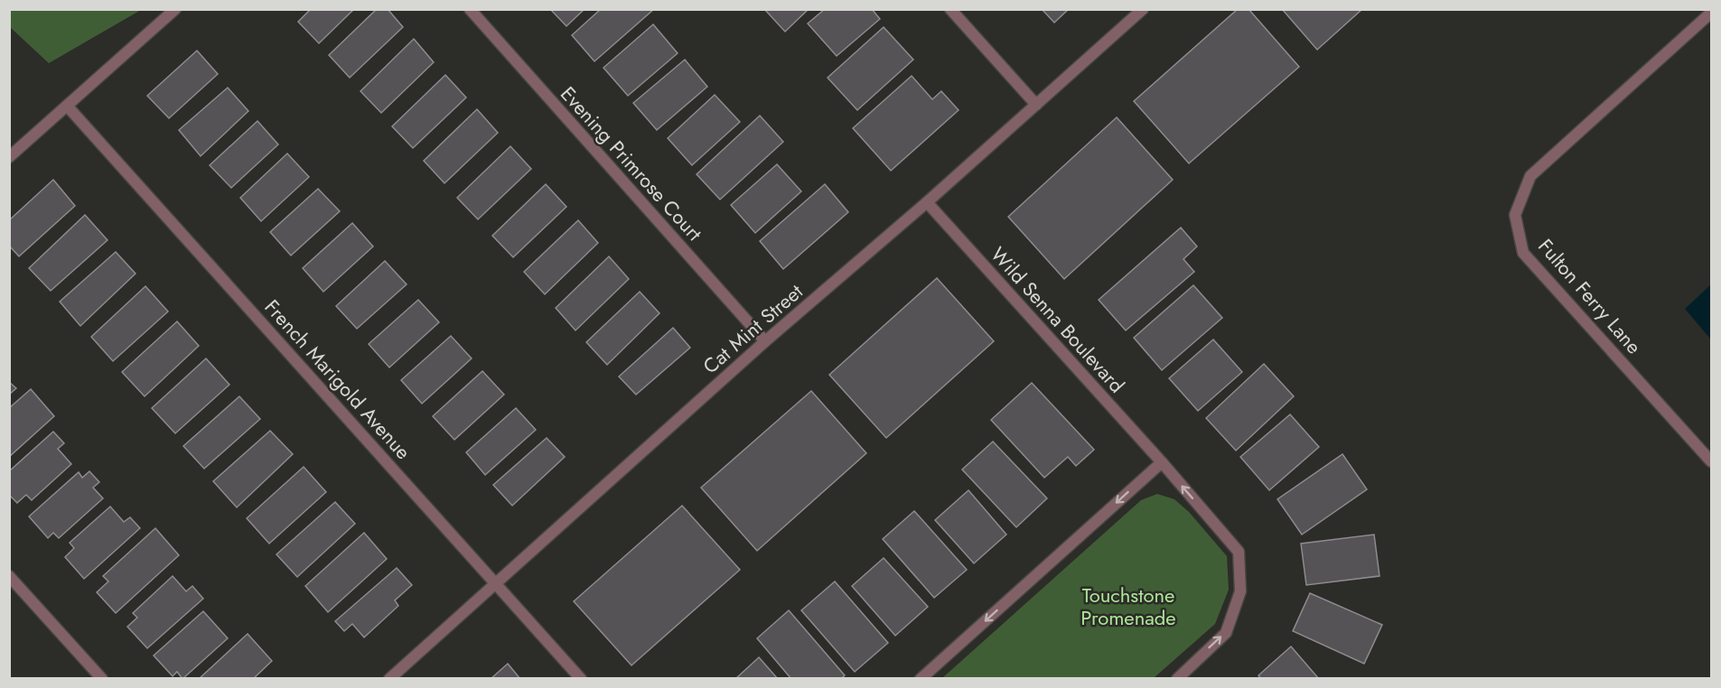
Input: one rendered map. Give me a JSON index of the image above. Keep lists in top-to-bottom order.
{
  "streets": {
    "street": [
      "Evening Primrose Court",
      "Fulton Ferry Lane",
      "Wild Senna Boulevard",
      "Cat Mint Street",
      "French Marigold Avenue"
    ]
  },
  "crossings": [
    ["Evening Primrose Court", "Cat Mint Street"],
    ["Wild Senna Boulevard", "Cat Mint Street"],
    ["Cat Mint Street", "French Marigold Avenue"]
  ],
  "one_way": ["Wild Senna Boulevard"],
  "parks": ["Touchstone Promenade"]
}
